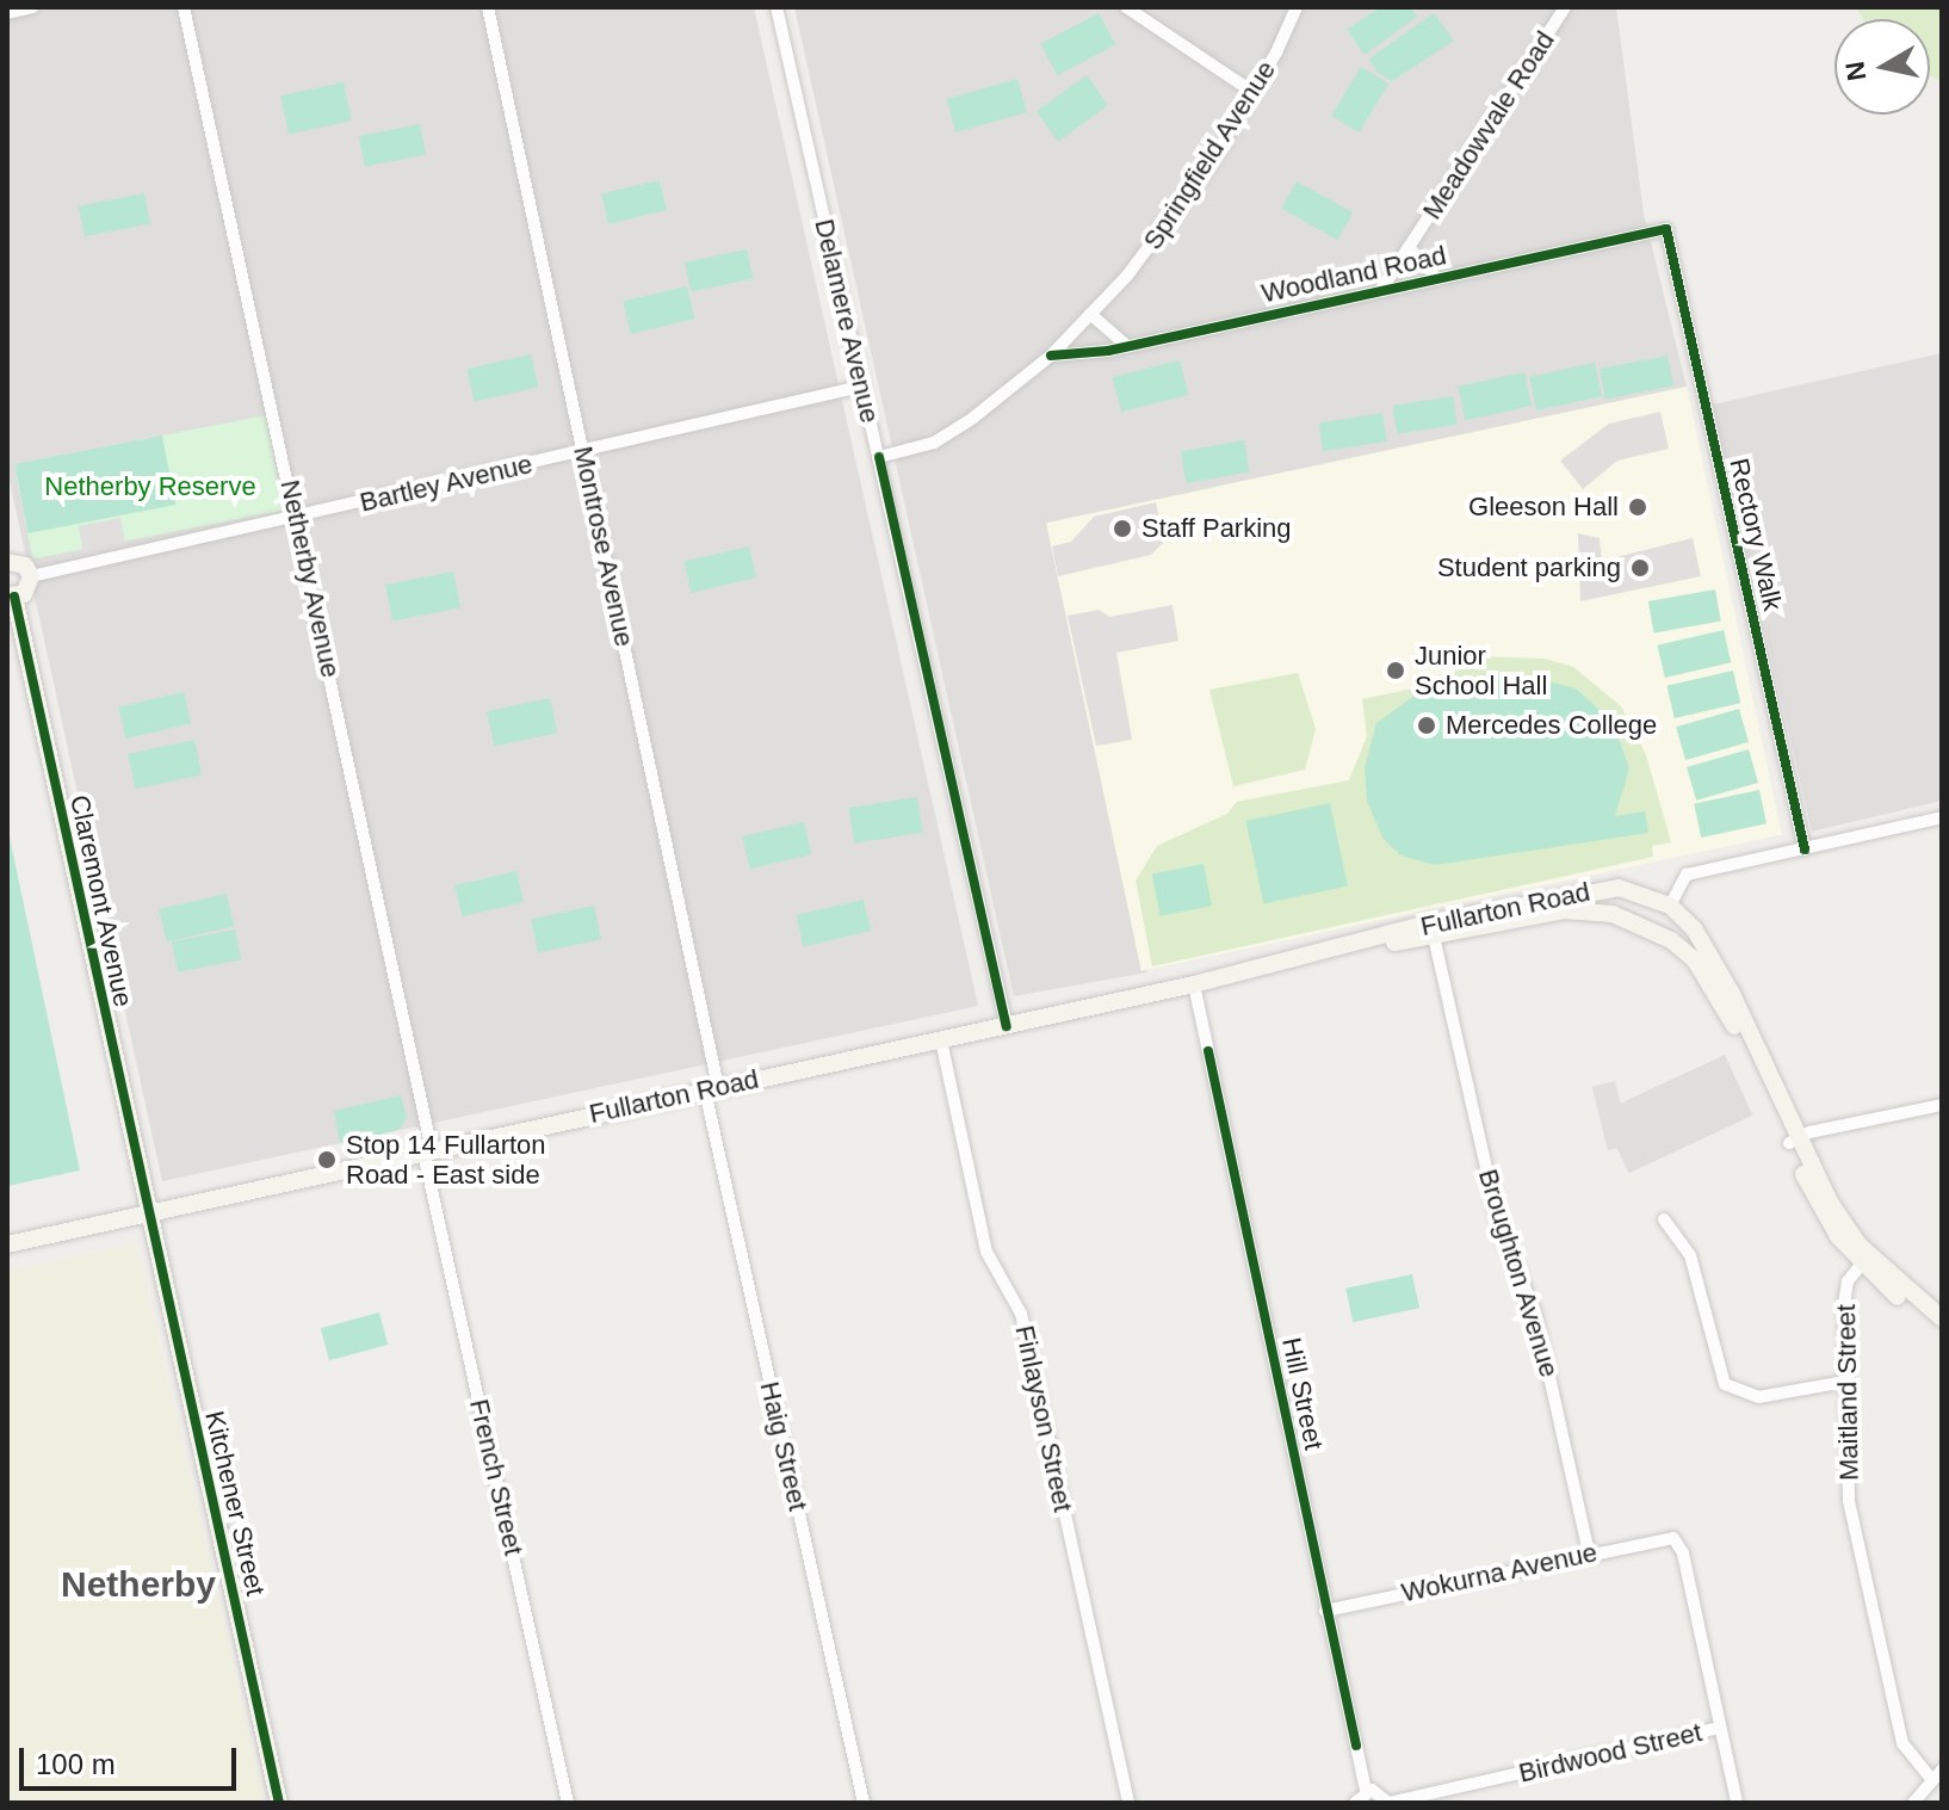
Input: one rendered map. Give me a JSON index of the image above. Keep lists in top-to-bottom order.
{
  "streets": {
    "main road": ["Claremont Avenue", "Fullarton Road", "Kitchener Street"],
    "street": [
      "Meadowvale Road",
      "Springfield Avenue",
      "Woodland Road",
      "Delamere Avenue",
      "Bartley Avenue",
      "Rectory Walk",
      "Montrose Avenue",
      "Netherby Avenue",
      "Broughton Avenue",
      "Maitland Street",
      "Hill Street",
      "Finlayson Street",
      "Haig Street",
      "French Street",
      "Wokurna Avenue",
      "Birdwood Street"
    ]
  },
  "crossings": [
    ["Meadowvale Road", "Woodland Road"],
    ["Springfield Avenue", "Woodland Road"],
    ["Springfield Avenue", "Delamere Avenue"],
    ["Woodland Road", "Rectory Walk"],
    ["Delamere Avenue", "Bartley Avenue"],
    ["Delamere Avenue", "Fullarton Road"],
    ["Bartley Avenue", "Montrose Avenue"],
    ["Bartley Avenue", "Netherby Avenue"],
    ["Montrose Avenue", "Fullarton Road"],
    ["Montrose Avenue", "Haig Street"],
    ["Netherby Avenue", "Fullarton Road"],
    ["Netherby Avenue", "French Street"],
    ["Claremont Avenue", "Fullarton Road"],
    ["Claremont Avenue", "Kitchener Street"],
    ["Fullarton Road", "Broughton Avenue"],
    ["Fullarton Road", "Hill Street"],
    ["Fullarton Road", "Finlayson Street"],
    ["Fullarton Road", "Haig Street"],
    ["Fullarton Road", "French Street"],
    ["Fullarton Road", "Kitchener Street"],
    ["Broughton Avenue", "Wokurna Avenue"],
    ["Hill Street", "Wokurna Avenue"],
    ["Wokurna Avenue", "Birdwood Street"]
  ],
  "districts": ["Netherby"],
  "parks": ["Netherby Reserve"],
  "places": [
    "Gleeson Hall",
    "Staff Parking",
    "Student parking",
    "Junior School Hall",
    "Mercedes College",
    "Stop 14 Fullarton Road - East side"
  ],
  "scale_bar": "100 m",
  "north": "left"
}
